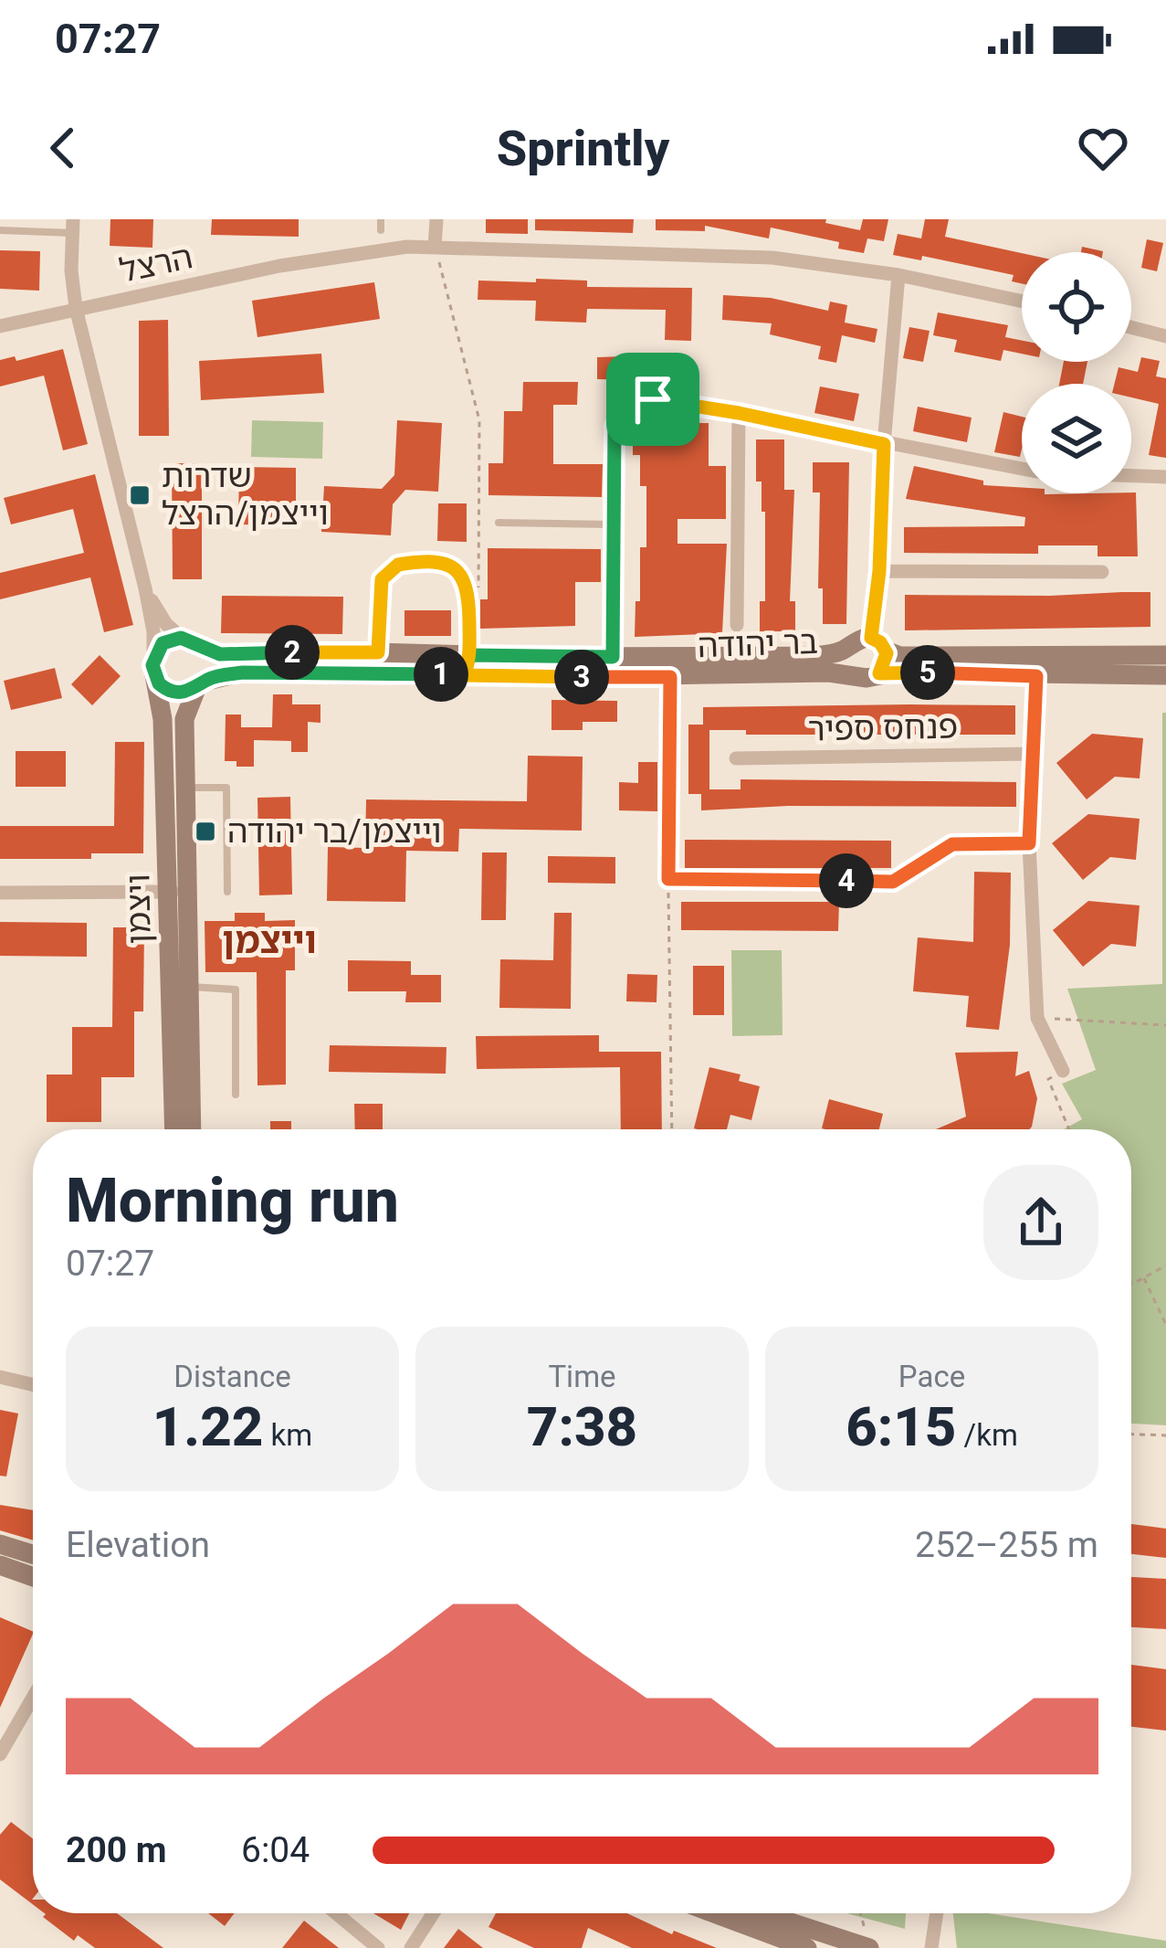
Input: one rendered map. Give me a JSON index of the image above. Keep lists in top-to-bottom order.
{
  "streets": {
    "street": [
      "הרצל",
      "בר יהודה",
      "פנחס ספיר",
      "ויצמן"
    ]
  },
  "crossings": [
    ["הרצל", "ויצמן"],
    ["בר יהודה", "ויצמן"]
  ],
  "districts": ["וייצמן"],
  "places": {
    "transit": ["שדרות וייצמן/הרצל", "וייצמן/בר יהודה"]
  },
  "page": {
    "status": "07:27",
    "header": "Sprintly",
    "pins": [
      "2",
      "5",
      "1",
      "3",
      "4"
    ],
    "heading": ["Morning run", "07:27"],
    "stats": [
      ["Distance", "1.22 km"],
      ["Time", "7:38"],
      ["Pace", "6:15 /km"]
    ],
    "chart": ["Elevation", "252–255 m"],
    "list": [
      {
        "name": "200 m",
        "note": "6:04"
      }
    ]
  }
}
